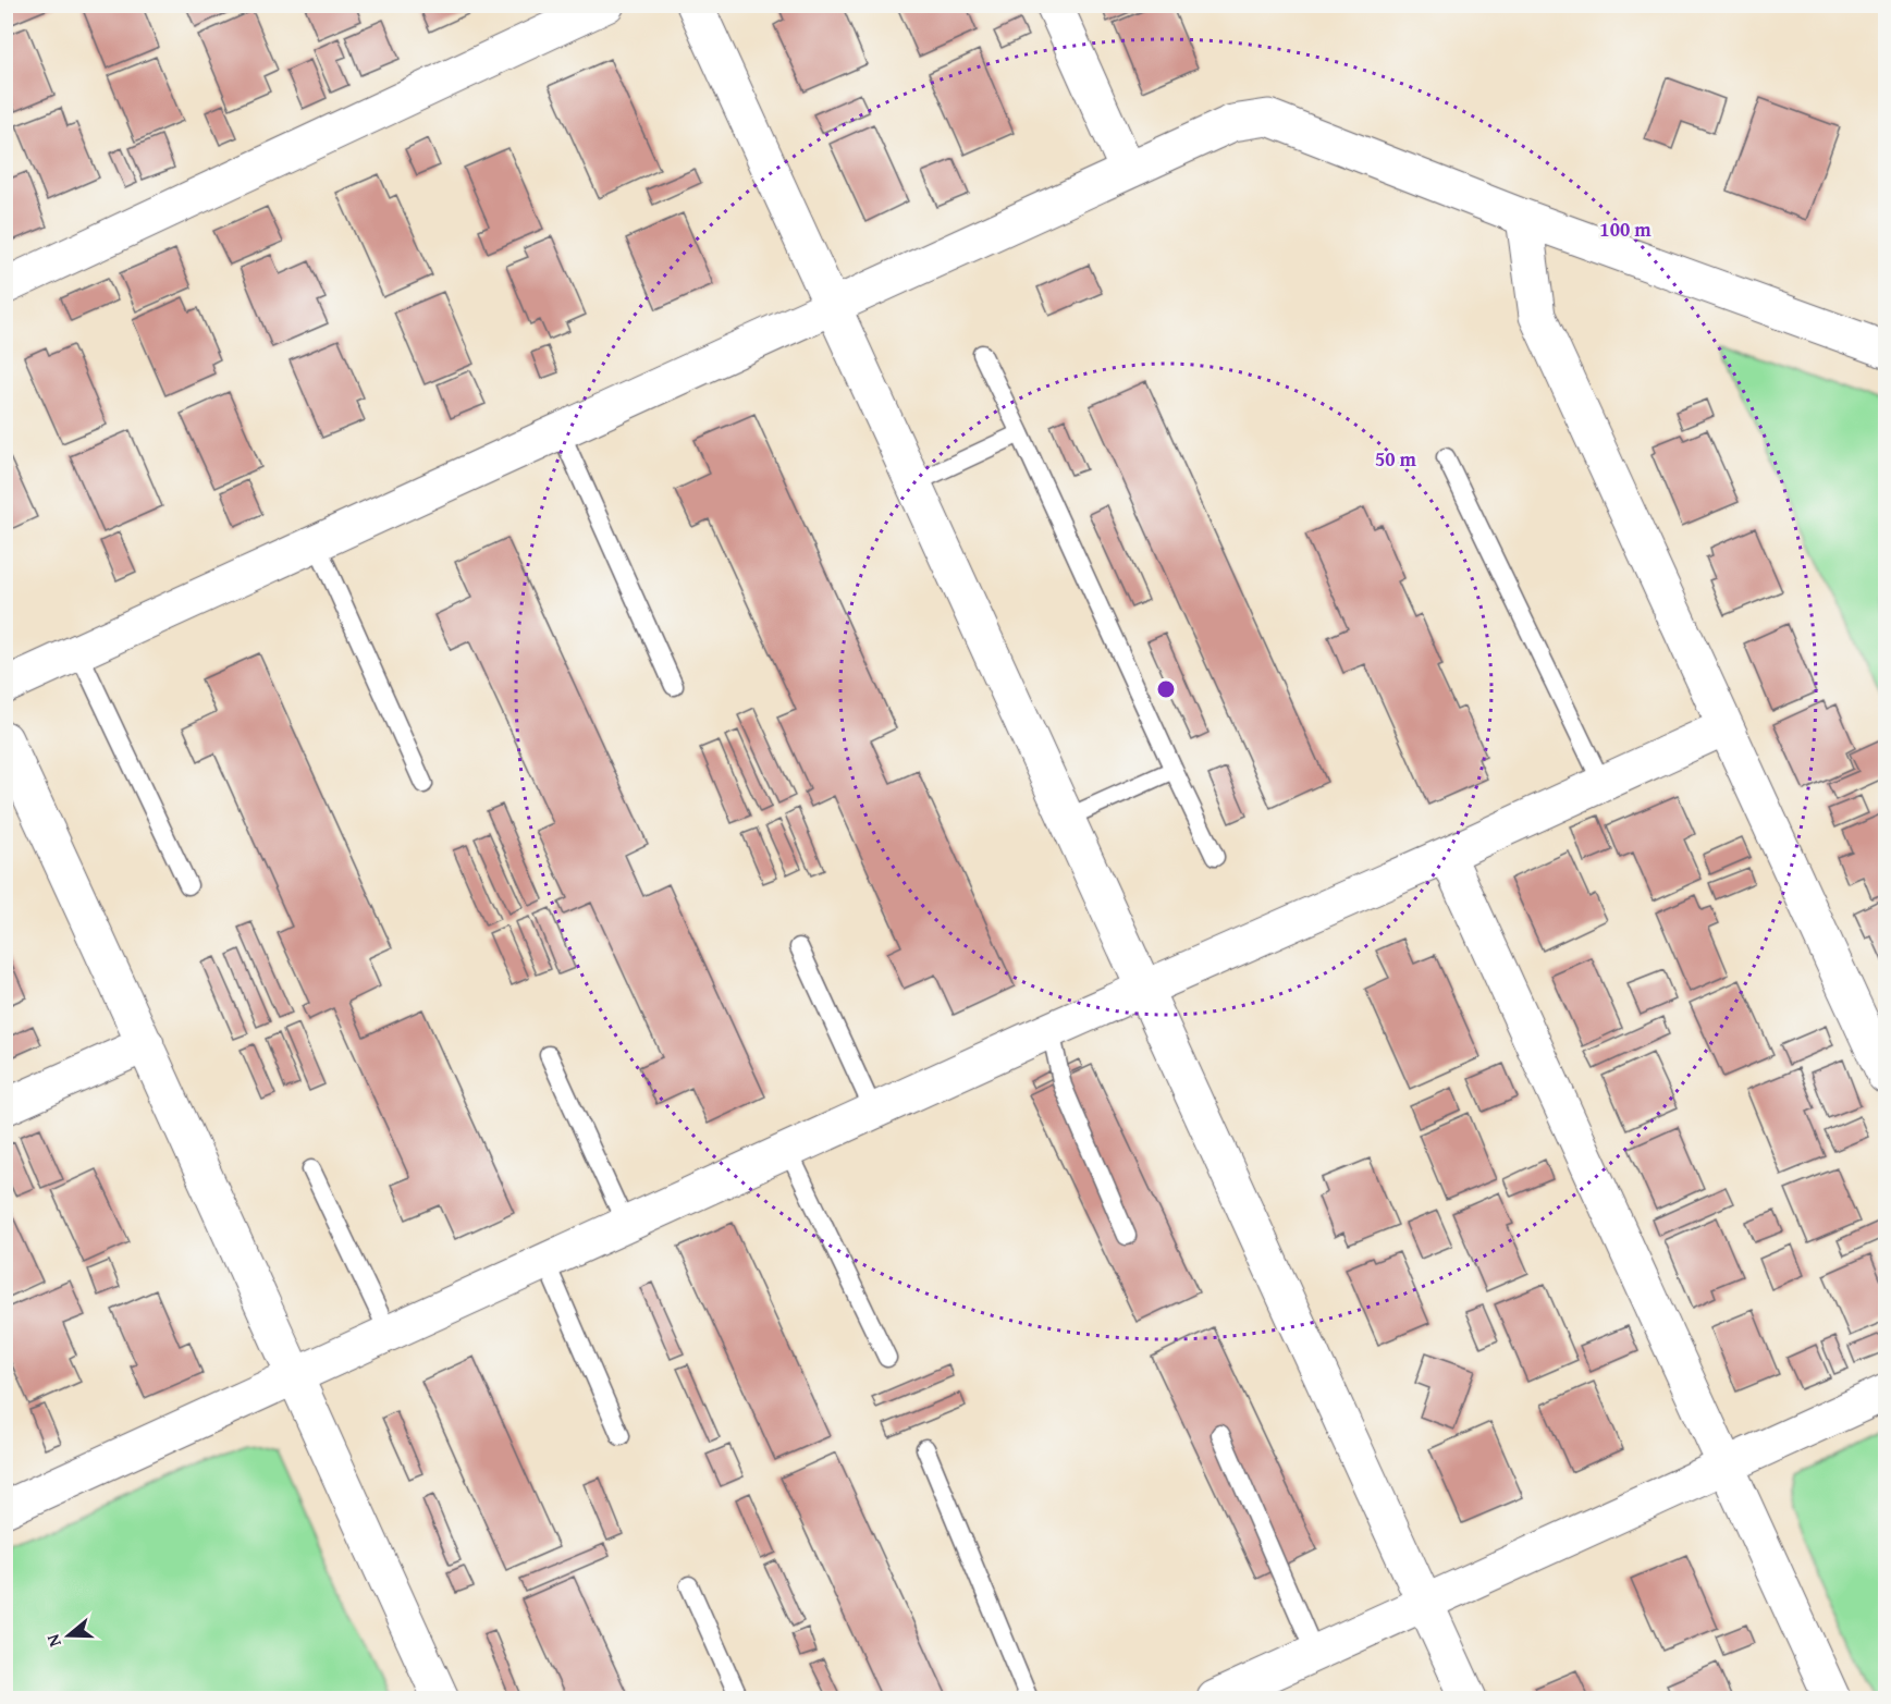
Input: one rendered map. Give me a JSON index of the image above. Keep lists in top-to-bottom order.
{
  "north": "left",
  "rings": ["100 m", "50 m"]
}
